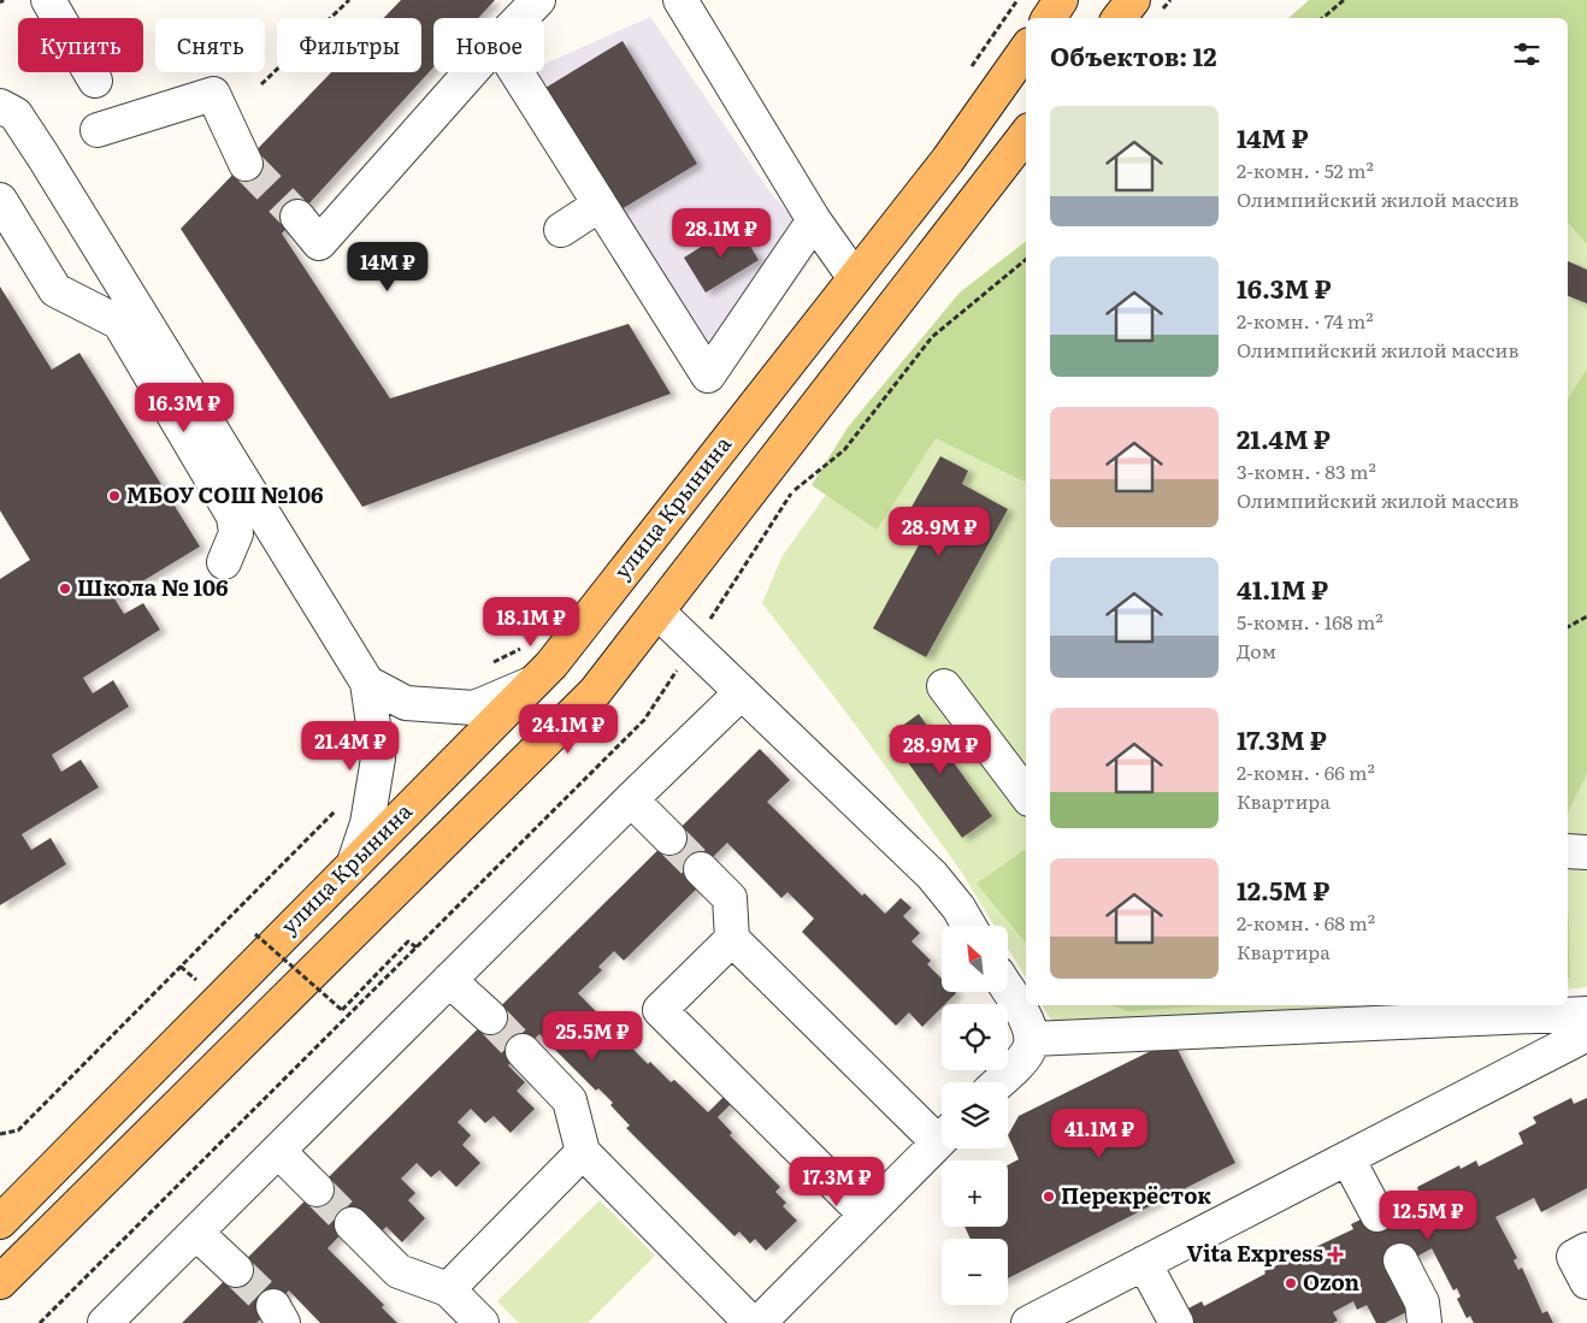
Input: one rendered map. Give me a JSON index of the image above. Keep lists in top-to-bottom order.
{
  "streets": {
    "main road": ["улица Крынина"]
  },
  "places": {
    "other": [
      "МБОУ СОШ №106",
      "Школа № 106",
      "Перекрёсток",
      "Ozon"
    ],
    "health": ["Vita Express"]
  },
  "north": "top left",
  "page": {
    "chip": [
      "Купить",
      "Снять",
      "Фильтры",
      "Новое"
    ],
    "heading": "Объектов: 12",
    "list": [
      {
        "name": "14M ₽",
        "note": "2-комн. · 52 m² · Олимпийский жилой массив"
      },
      {
        "name": "16.3M ₽",
        "note": "2-комн. · 74 m² · Олимпийский жилой массив"
      },
      {
        "name": "21.4M ₽",
        "note": "3-комн. · 83 m² · Олимпийский жилой массив"
      },
      {
        "name": "41.1M ₽",
        "note": "5-комн. · 168 m² · Дом"
      },
      {
        "name": "17.3M ₽",
        "note": "2-комн. · 66 m² · Квартира"
      },
      {
        "name": "12.5M ₽",
        "note": "2-комн. · 68 m² · Квартира"
      }
    ],
    "price": [
      "28.1M ₽",
      "14M ₽",
      "16.3M ₽",
      "28.9M ₽",
      "18.1M ₽",
      "24.1M ₽",
      "21.4M ₽",
      "28.9M ₽",
      "25.5M ₽",
      "41.1M ₽",
      "17.3M ₽",
      "12.5M ₽"
    ],
    "map_buttons": ["+", "−"]
  }
}
